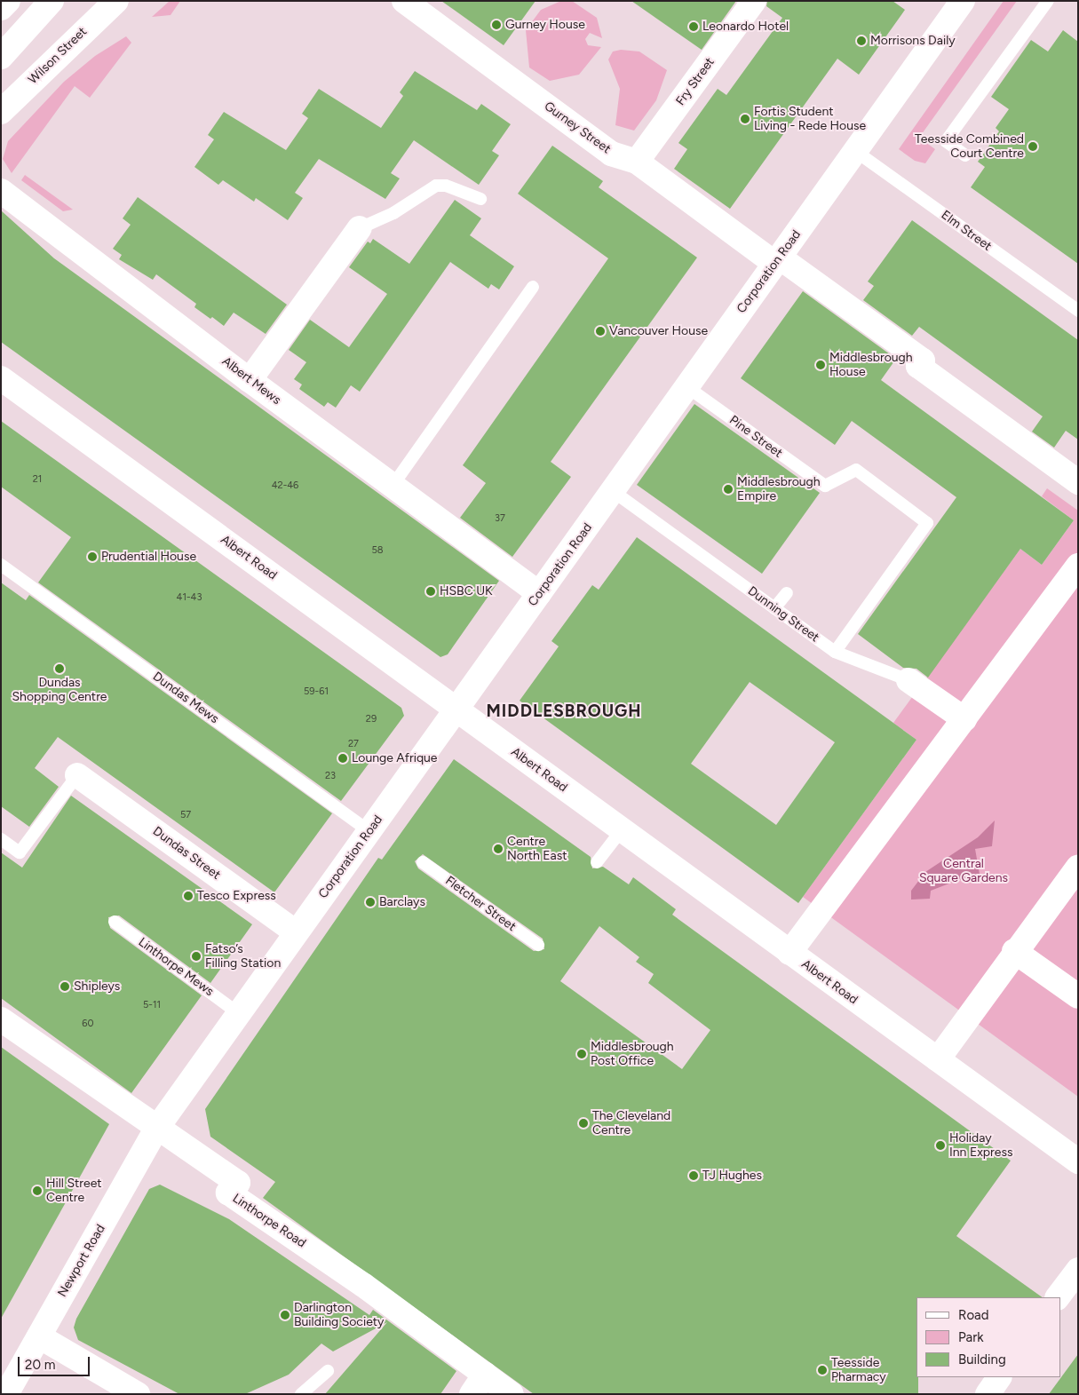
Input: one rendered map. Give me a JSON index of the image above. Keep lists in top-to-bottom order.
{
  "streets": {
    "main road": [
      "Wilson Street",
      "Fry Street",
      "Gurney Street",
      "Corporation Road",
      "Albert Mews",
      "Albert Road",
      "Dunning Street",
      "Dundas Street",
      "Linthorpe Road",
      "Newport Road"
    ],
    "lane": [
      "Elm Street",
      "Pine Street",
      "Dundas Mews",
      "Fletcher Street",
      "Linthorpe Mews"
    ]
  },
  "crossings": [
    ["Fry Street", "Gurney Street"],
    ["Gurney Street", "Corporation Road"],
    ["Elm Street", "Corporation Road"],
    ["Corporation Road", "Albert Mews"],
    ["Corporation Road", "Pine Street"],
    ["Corporation Road", "Albert Road"],
    ["Corporation Road", "Dunning Street"],
    ["Corporation Road", "Dundas Mews"],
    ["Corporation Road", "Dundas Street"],
    ["Corporation Road", "Linthorpe Mews"],
    ["Corporation Road", "Linthorpe Road"],
    ["Corporation Road", "Newport Road"],
    ["Pine Street", "Dunning Street"],
    ["Linthorpe Road", "Newport Road"]
  ],
  "districts": ["MIDDLESBROUGH"],
  "parks": ["Central Square Gardens"],
  "places": [
    "Gurney House",
    "Leonardo Hotel",
    "Morrisons Daily",
    "Fortis Student Living - Rede House",
    "Teesside Combined Court Centre",
    "Vancouver House",
    "Middlesbrough House",
    "Middlesbrough Empire",
    "Prudential House",
    "HSBC UK",
    "Dundas Shopping Centre",
    "Lounge Afrique",
    "Centre North East",
    "Tesco Express",
    "Barclays",
    "Fatso’s Filling Station",
    "Shipleys",
    "Middlesbrough Post Office",
    "The Cleveland Centre",
    "Holiday Inn Express",
    "TJ Hughes",
    "Hill Street Centre",
    "Darlington Building Society",
    "Teesside Pharmacy"
  ],
  "house_numbers": [
    "21",
    "42-46",
    "37",
    "58",
    "41-43",
    "59-61",
    "29",
    "27",
    "23",
    "57",
    "5-11",
    "60"
  ],
  "legend": ["Road", "Park", "Building"],
  "scale_bar": "20 m"
}
